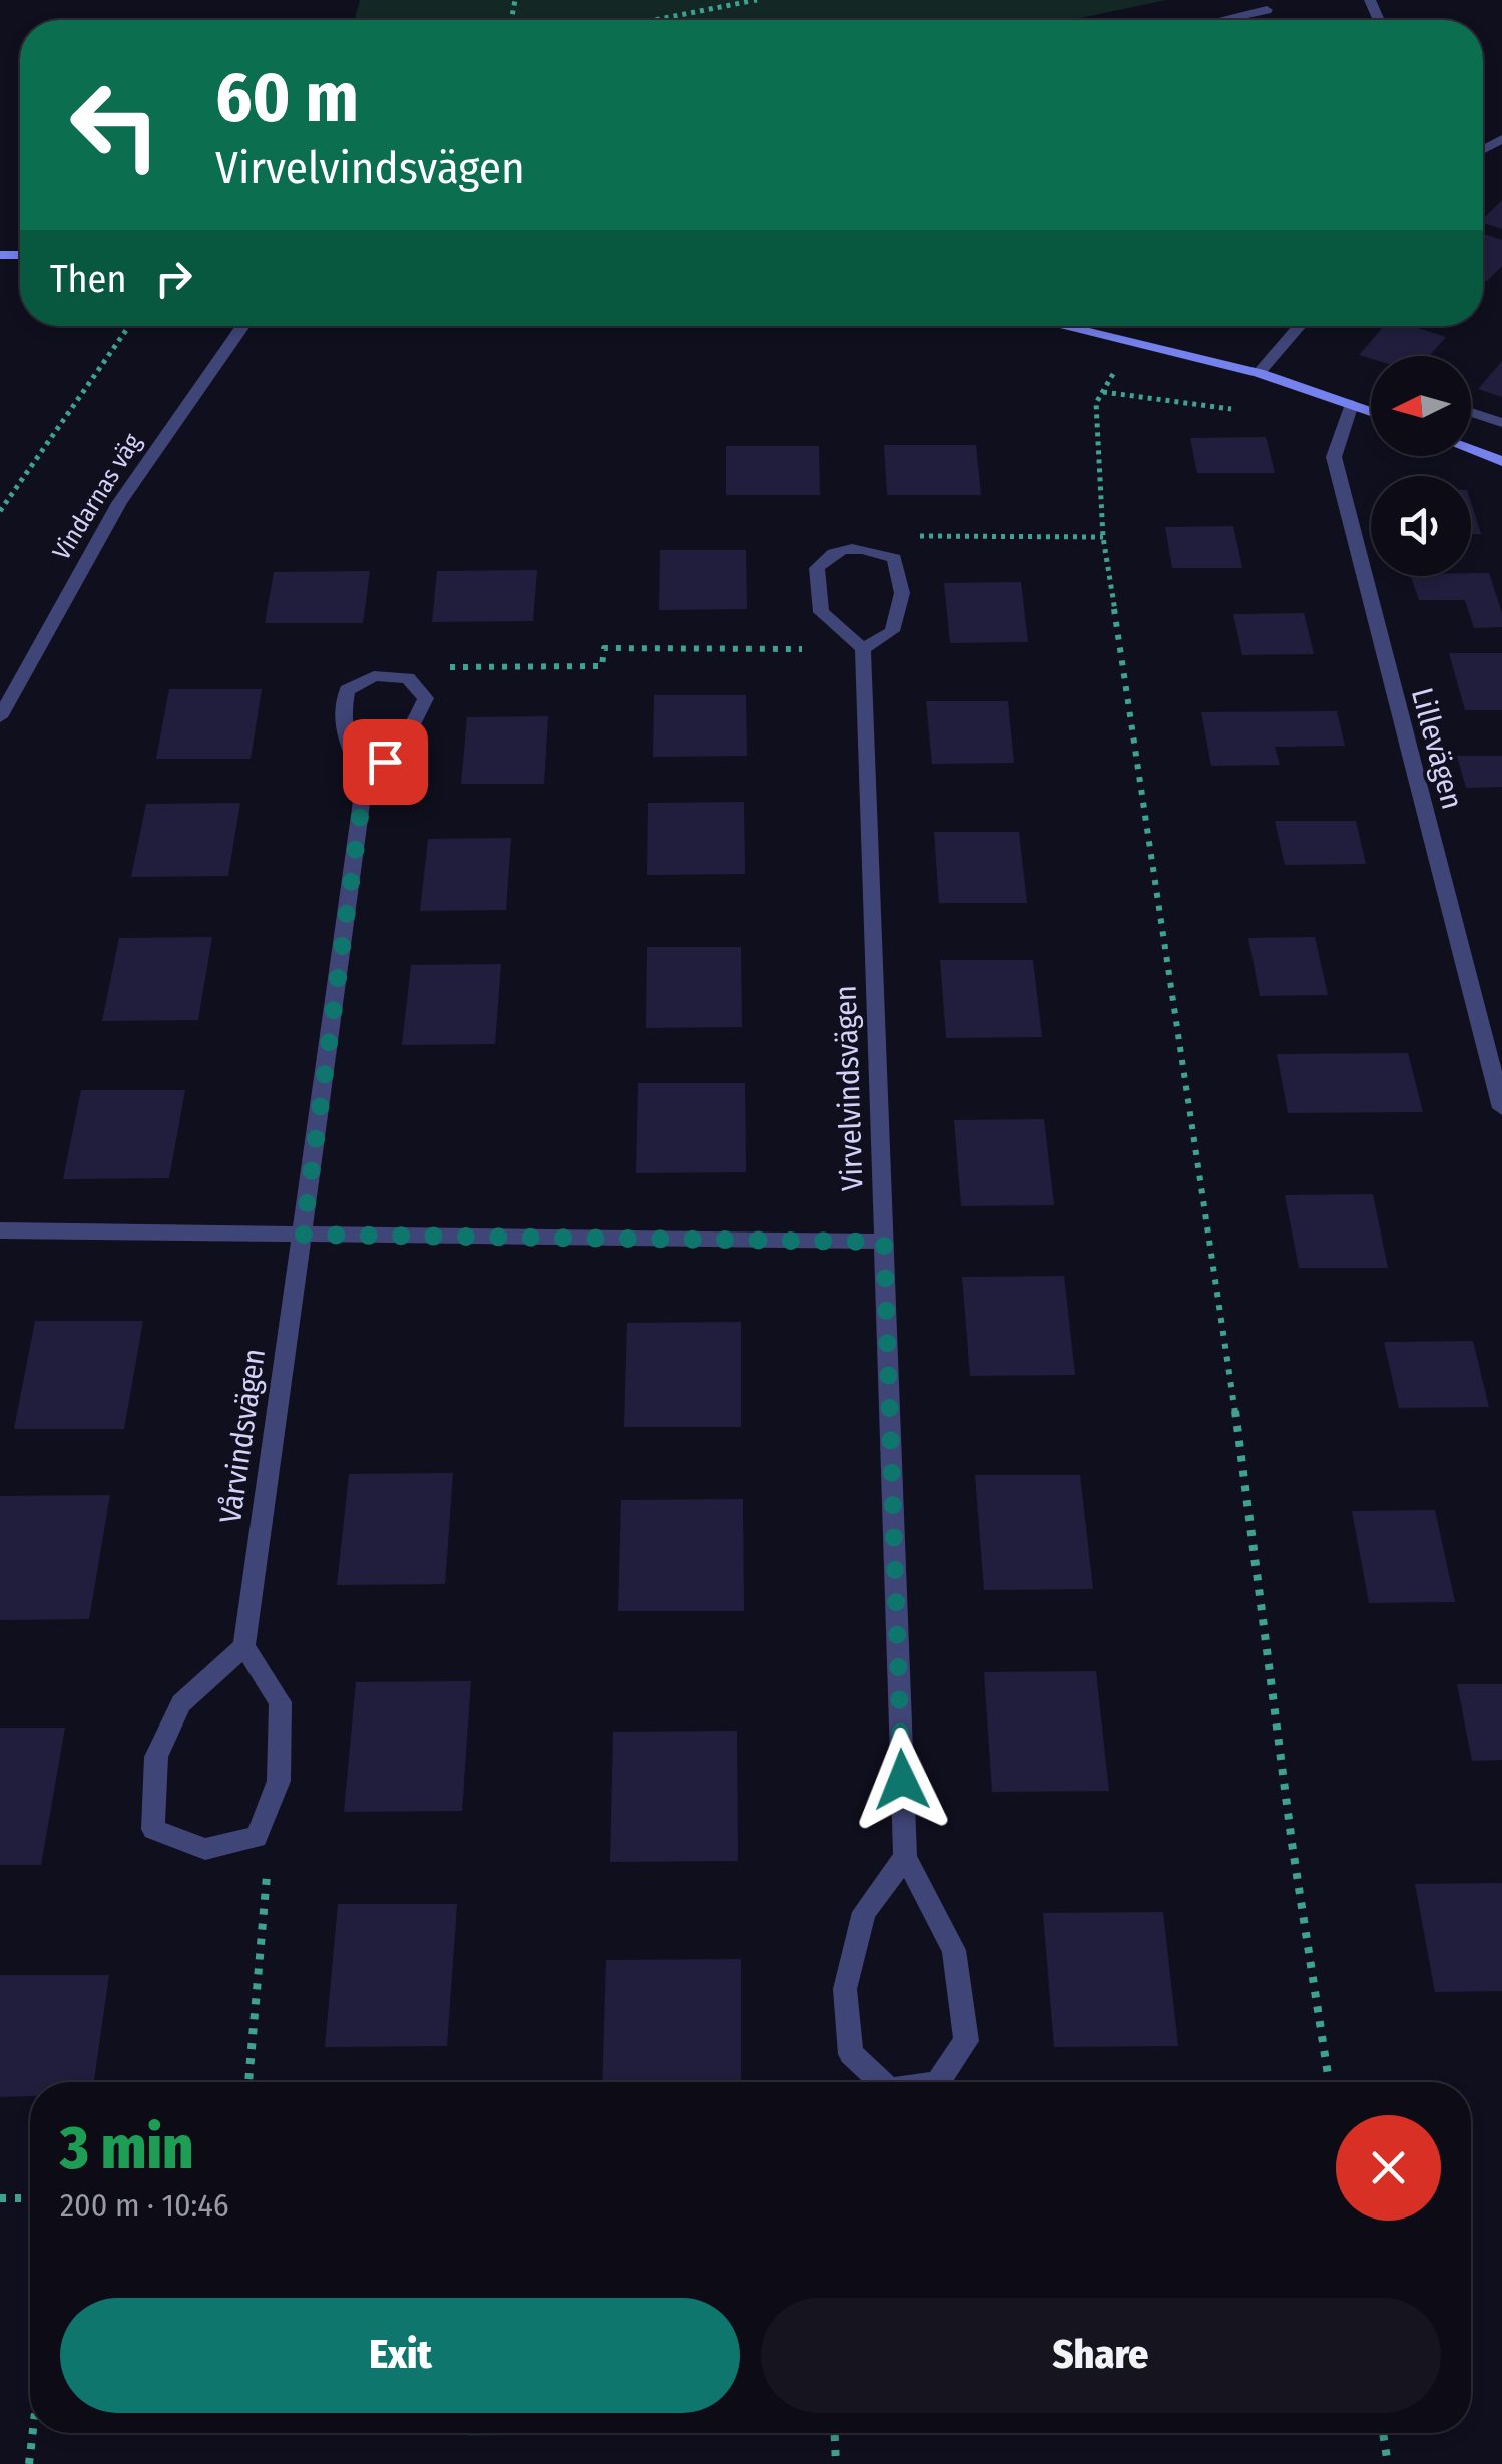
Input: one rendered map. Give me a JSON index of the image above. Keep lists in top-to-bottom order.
{
  "streets": {
    "street": [
      "Vindarnas väg",
      "Lillevägen",
      "Virvelvindsvägen",
      "Vårvindsvägen"
    ]
  },
  "north": "left",
  "page": {
    "turn": ["60 m", "Virvelvindsvägen"],
    "then": "Then",
    "heading": ["3 min", "200 m · 10:46"],
    "buttons": ["Exit", "Share"]
  }
}
